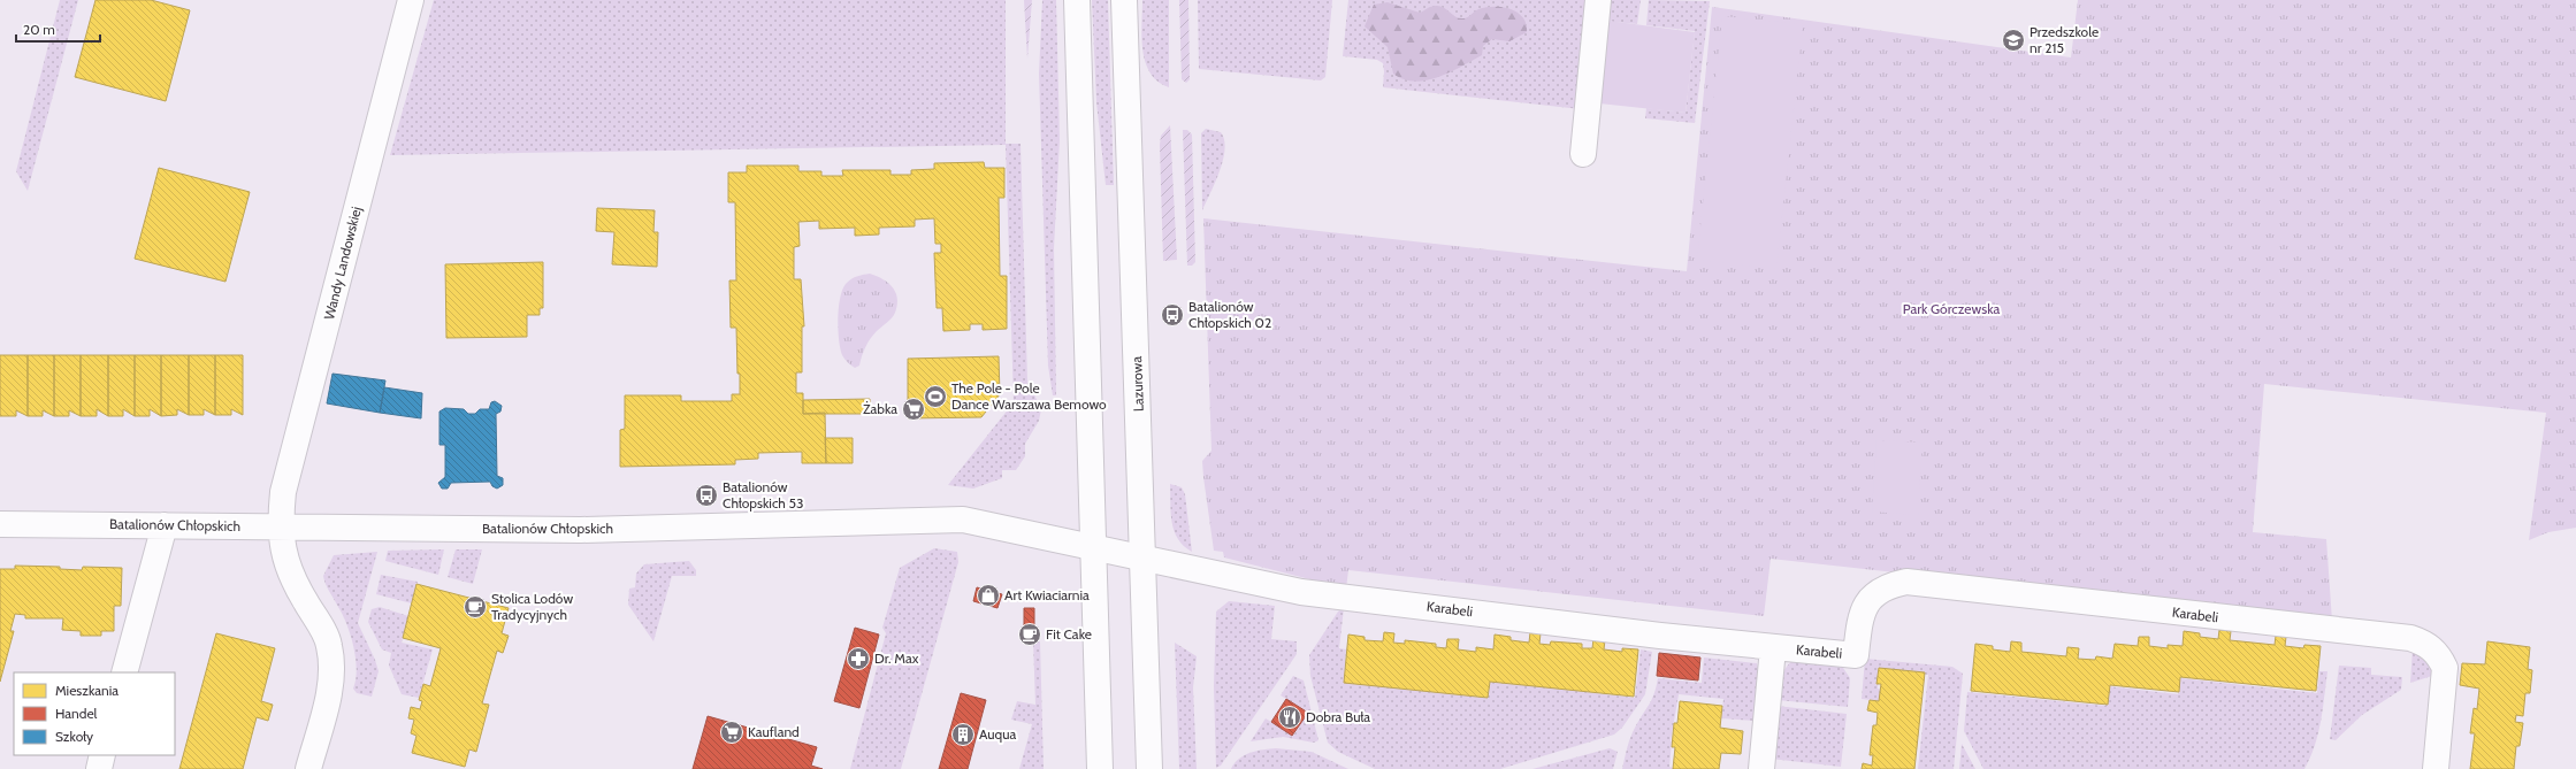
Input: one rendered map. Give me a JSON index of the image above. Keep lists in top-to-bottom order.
{
  "streets": {
    "street": [
      "Wandy Landowskiej",
      "Lazurowa",
      "Batalionów Chłopskich",
      "Karabeli"
    ]
  },
  "crossings": [
    ["Wandy Landowskiej", "Batalionów Chłopskich"],
    ["Lazurowa", "Batalionów Chłopskich"],
    ["Lazurowa", "Karabeli"],
    ["Batalionów Chłopskich", "Karabeli"]
  ],
  "parks": ["Park Górczewska"],
  "places": {
    "school or university": ["Przedszkole nr 215"],
    "bus stop": ["Batalionów Chłopskich 02", "Batalionów Chłopskich 53"],
    "sports": ["The Pole - Pole Dance Warszawa Bemowo"],
    "supermarket": ["Żabka", "Kaufland"],
    "shop": ["Art Kwiaciarnia"],
    "cafe": ["Stolica Lodów Tradycyjnych", "Fit Cake"],
    "pharmacy": ["Dr. Max"],
    "restaurant": ["Dobra Buła"],
    "building": ["Auqua"]
  },
  "legend": ["Mieszkania", "Handel", "Szkoły"],
  "scale_bar": "20 m"
}
